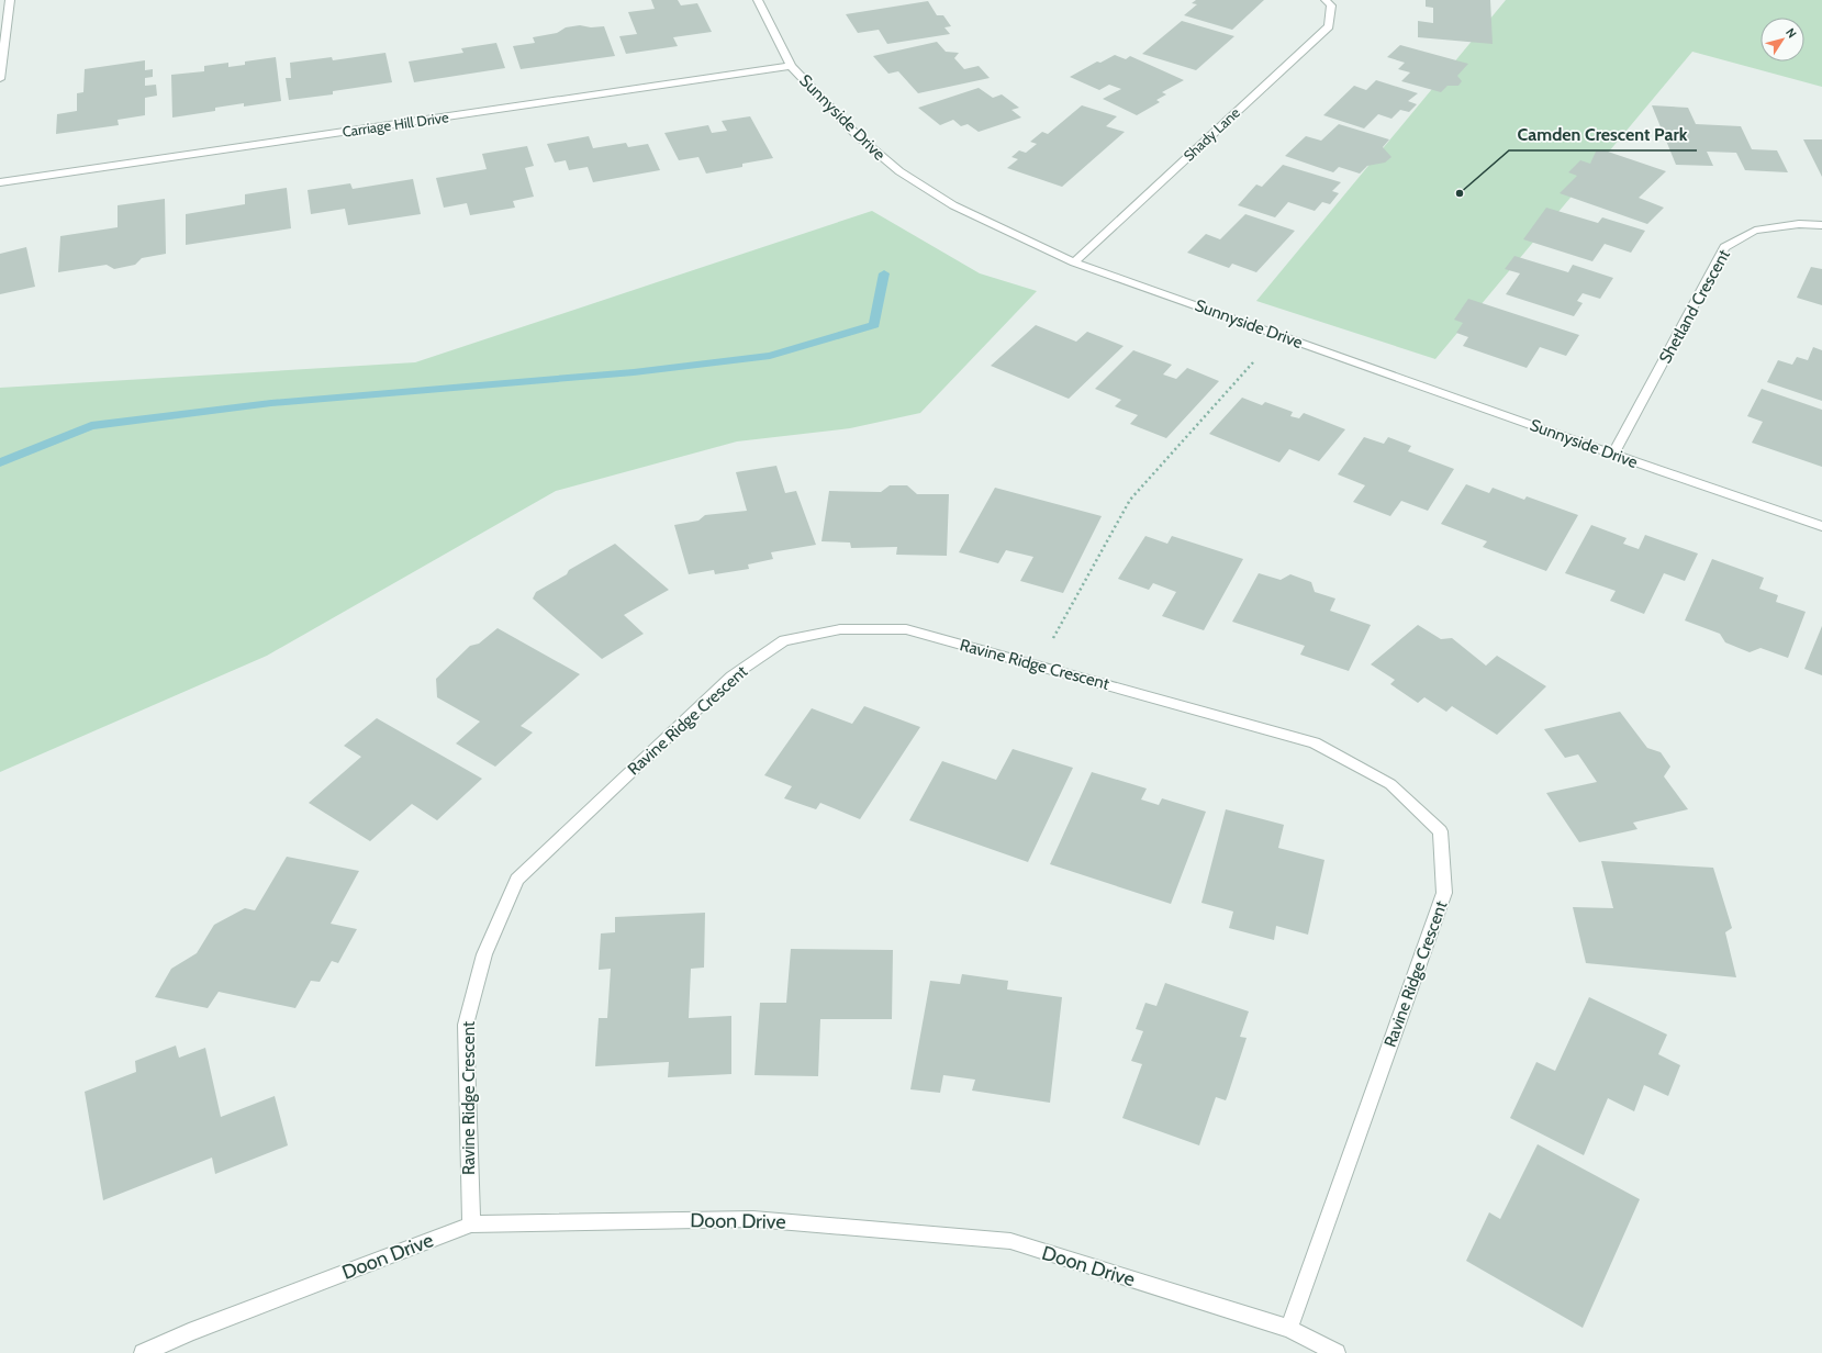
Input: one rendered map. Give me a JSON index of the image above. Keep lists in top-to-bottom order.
{
  "streets": {
    "street": [
      "Sunnyside Drive",
      "Carriage Hill Drive",
      "Shady Lane",
      "Shetland Crescent",
      "Ravine Ridge Crescent",
      "Doon Drive"
    ]
  },
  "crossings": [
    ["Sunnyside Drive", "Carriage Hill Drive"],
    ["Sunnyside Drive", "Shady Lane"],
    ["Sunnyside Drive", "Shetland Crescent"],
    ["Ravine Ridge Crescent", "Doon Drive"]
  ],
  "places": ["Camden Crescent Park"],
  "north": "top right"
}
